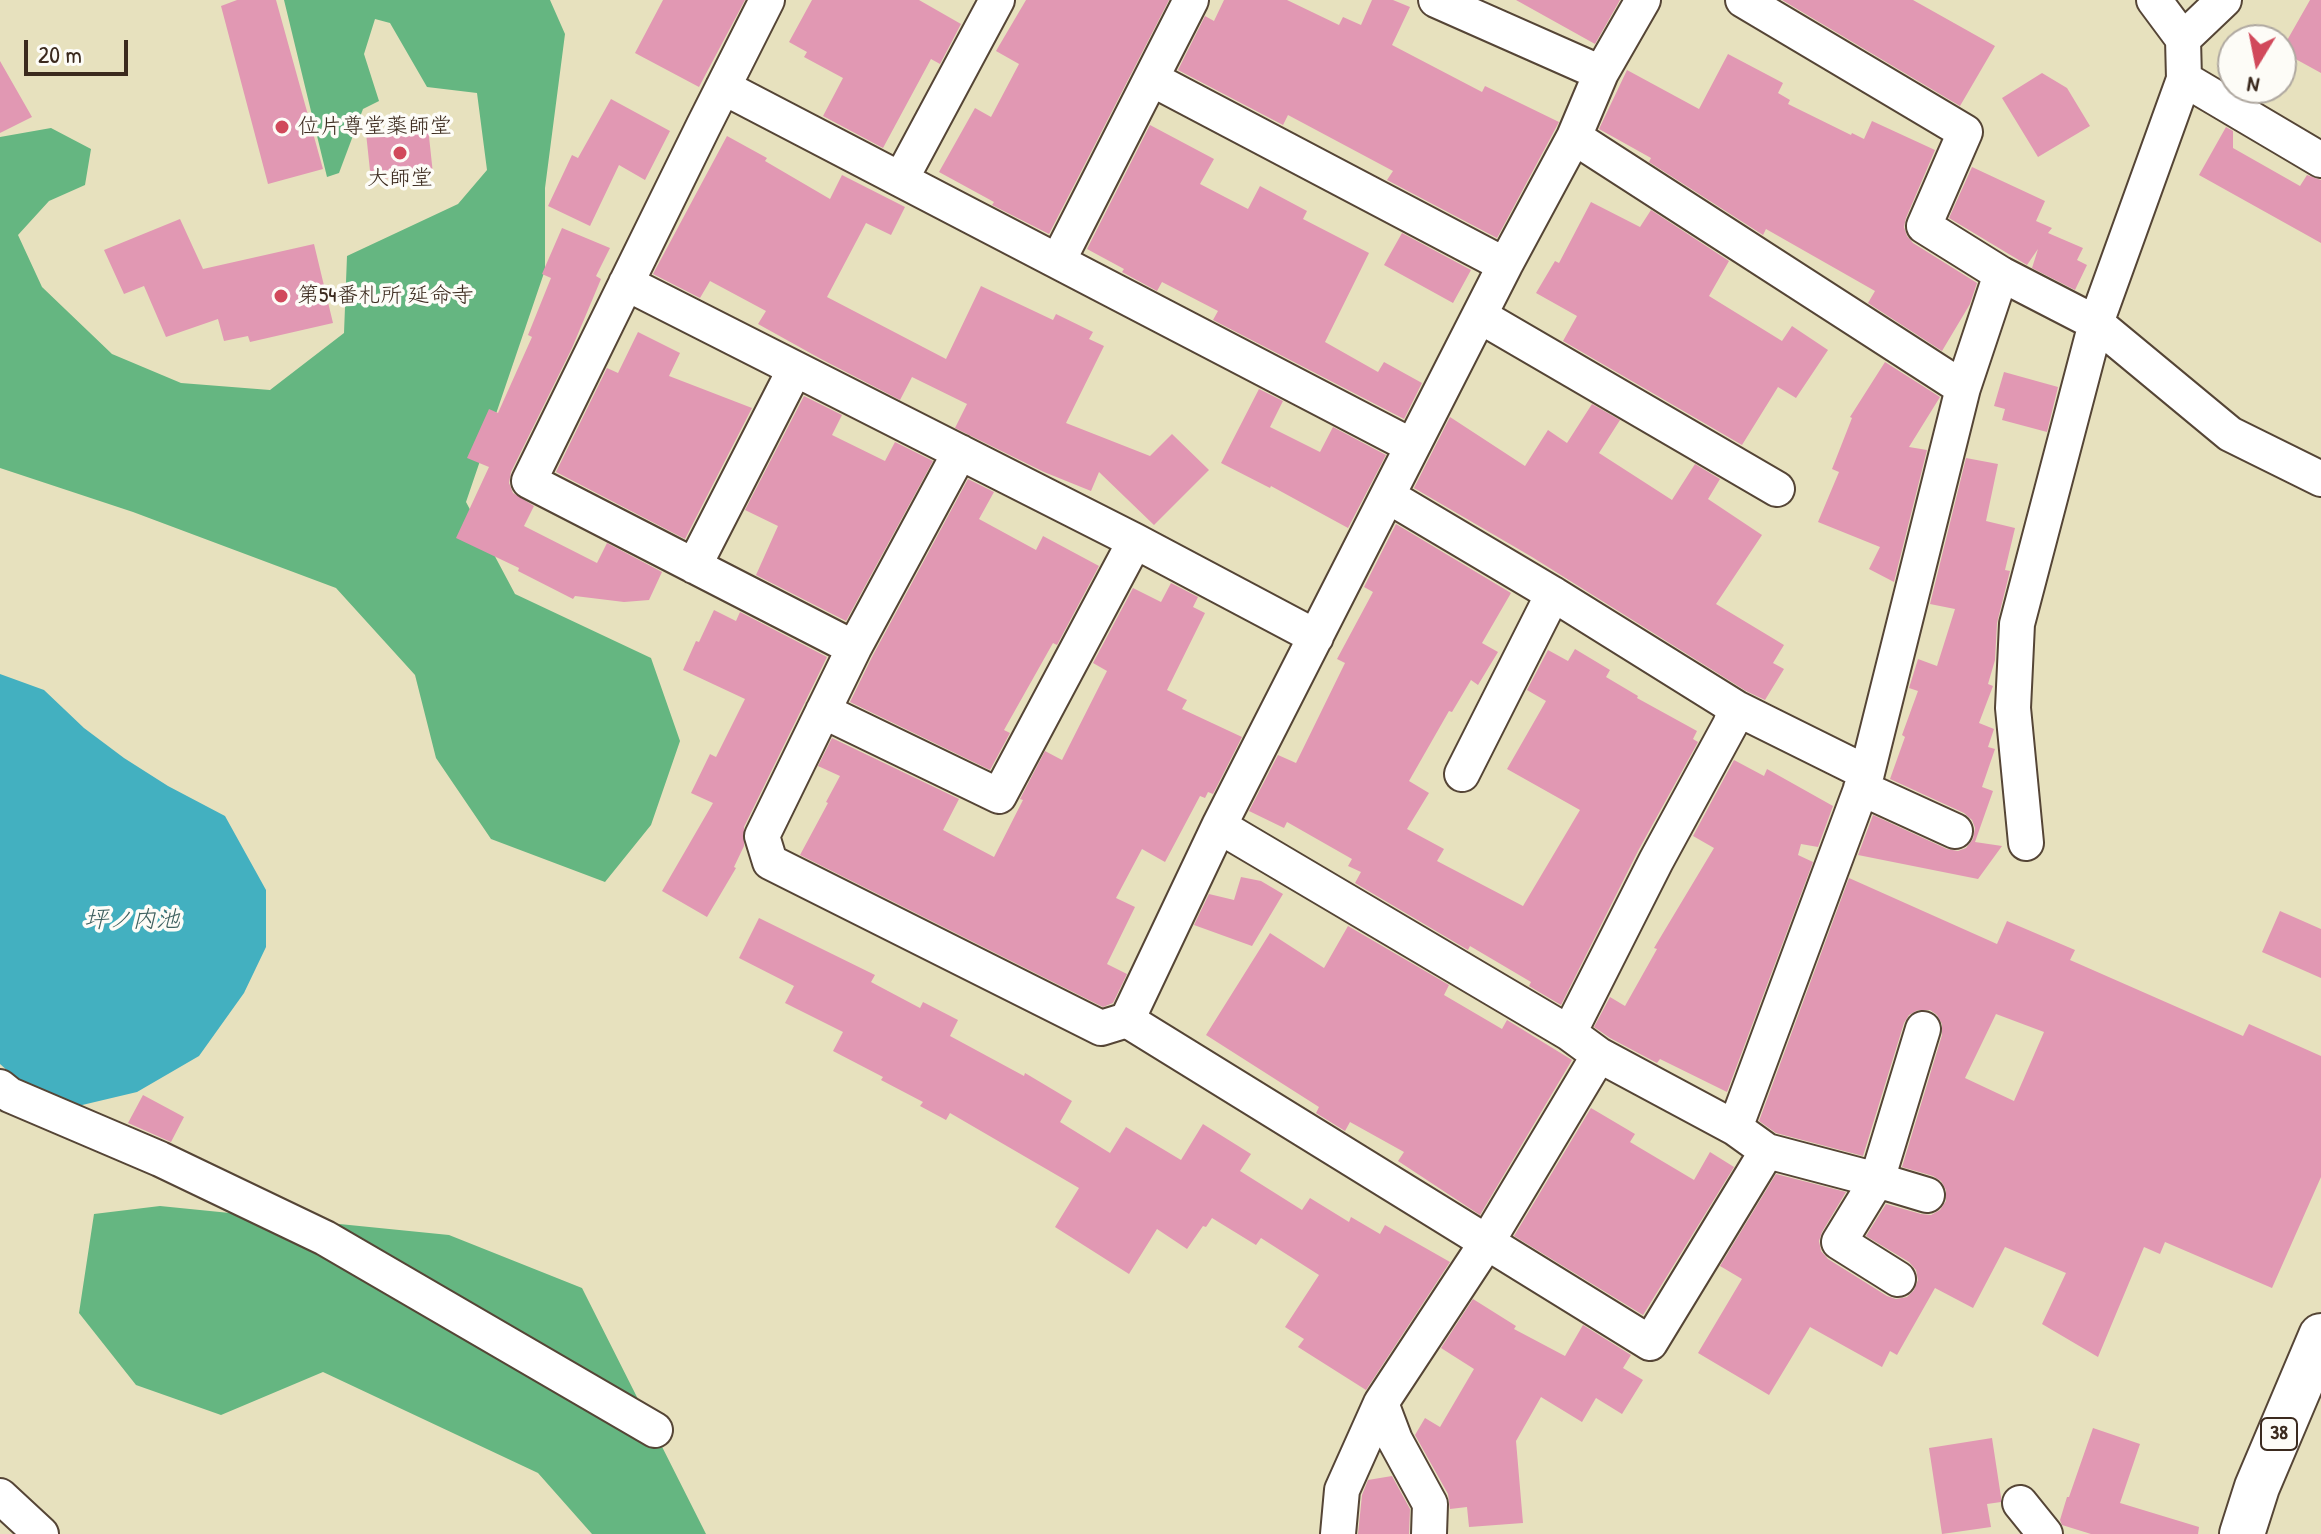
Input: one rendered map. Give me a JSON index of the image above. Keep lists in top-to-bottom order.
{
  "streets": {
    "main road": ["38"]
  },
  "water": ["坪ノ内池"],
  "places": ["位片尊堂薬師堂", "大師堂", "第54番札所 延命寺"],
  "scale_bar": "20 m",
  "north": "bottom"
}
